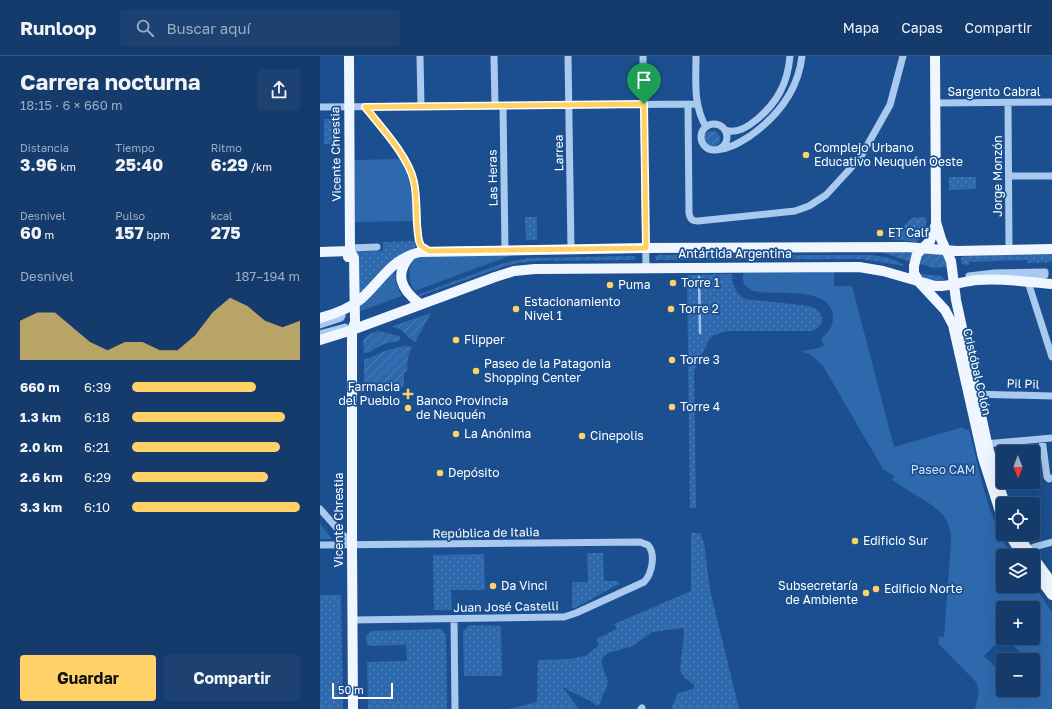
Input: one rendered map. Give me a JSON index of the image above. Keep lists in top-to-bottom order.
{
  "streets": {
    "main road": ["Vicente Chrestia", "Antártida Argentina", "Cristóbal Colón"],
    "street": [
      "Sargento Cabral",
      "Larrea",
      "Jorge Monzón",
      "Las Heras",
      "Pil Pil",
      "República de Italia",
      "Juan José Castelli"
    ]
  },
  "crossings": [
    ["Sargento Cabral", "Jorge Monzón"],
    ["Sargento Cabral", "Cristóbal Colón"],
    ["Larrea", "Antártida Argentina"],
    ["Vicente Chrestia", "Antártida Argentina"],
    ["Vicente Chrestia", "República de Italia"],
    ["Vicente Chrestia", "Juan José Castelli"],
    ["Jorge Monzón", "Antártida Argentina"],
    ["Las Heras", "Antártida Argentina"],
    ["Antártida Argentina", "Cristóbal Colón"],
    ["Cristóbal Colón", "Pil Pil"],
    ["República de Italia", "Juan José Castelli"]
  ],
  "parks": ["Paseo CAM"],
  "places": {
    "other": [
      "Complejo Urbano Educativo Neuquén Oeste",
      "ET Calf",
      "Torre 1",
      "Puma",
      "Estacionamiento Nivel 1",
      "Torre 2",
      "Flipper",
      "Torre 3",
      "Paseo de la Patagonia Shopping Center",
      "Torre 4",
      "Banco Provincia de Neuquén",
      "La Anónima",
      "Cinepolis",
      "Depósito",
      "Edificio Sur",
      "Da Vinci",
      "Edificio Norte",
      "Subsecretaría de Ambiente"
    ],
    "health": ["Farmacia del Pueblo"]
  },
  "scale_bar": "50 m",
  "north": "bottom",
  "page": {
    "header": "Runloop",
    "search": "Buscar aquí",
    "nav": ["Mapa", "Capas", "Compartir"],
    "heading": ["Carrera nocturna", "18:15 · 6 × 660 m"],
    "stats": [
      ["Distancia", "3.96 km"],
      ["Tiempo", "25:40"],
      ["Ritmo", "6:29 /km"],
      ["Desnivel", "60 m"],
      ["Pulso", "157 bpm"],
      ["kcal", "275"]
    ],
    "chart": ["Desnivel", "187–194 m"],
    "list": [
      {
        "name": "660 m",
        "note": "6:39"
      },
      {
        "name": "1.3 km",
        "note": "6:18"
      },
      {
        "name": "2.0 km",
        "note": "6:21"
      },
      {
        "name": "2.6 km",
        "note": "6:29"
      },
      {
        "name": "3.3 km",
        "note": "6:10"
      }
    ],
    "map_buttons": ["+", "−"],
    "buttons": ["Guardar", "Compartir"],
    "scale": "50 m"
  }
}
